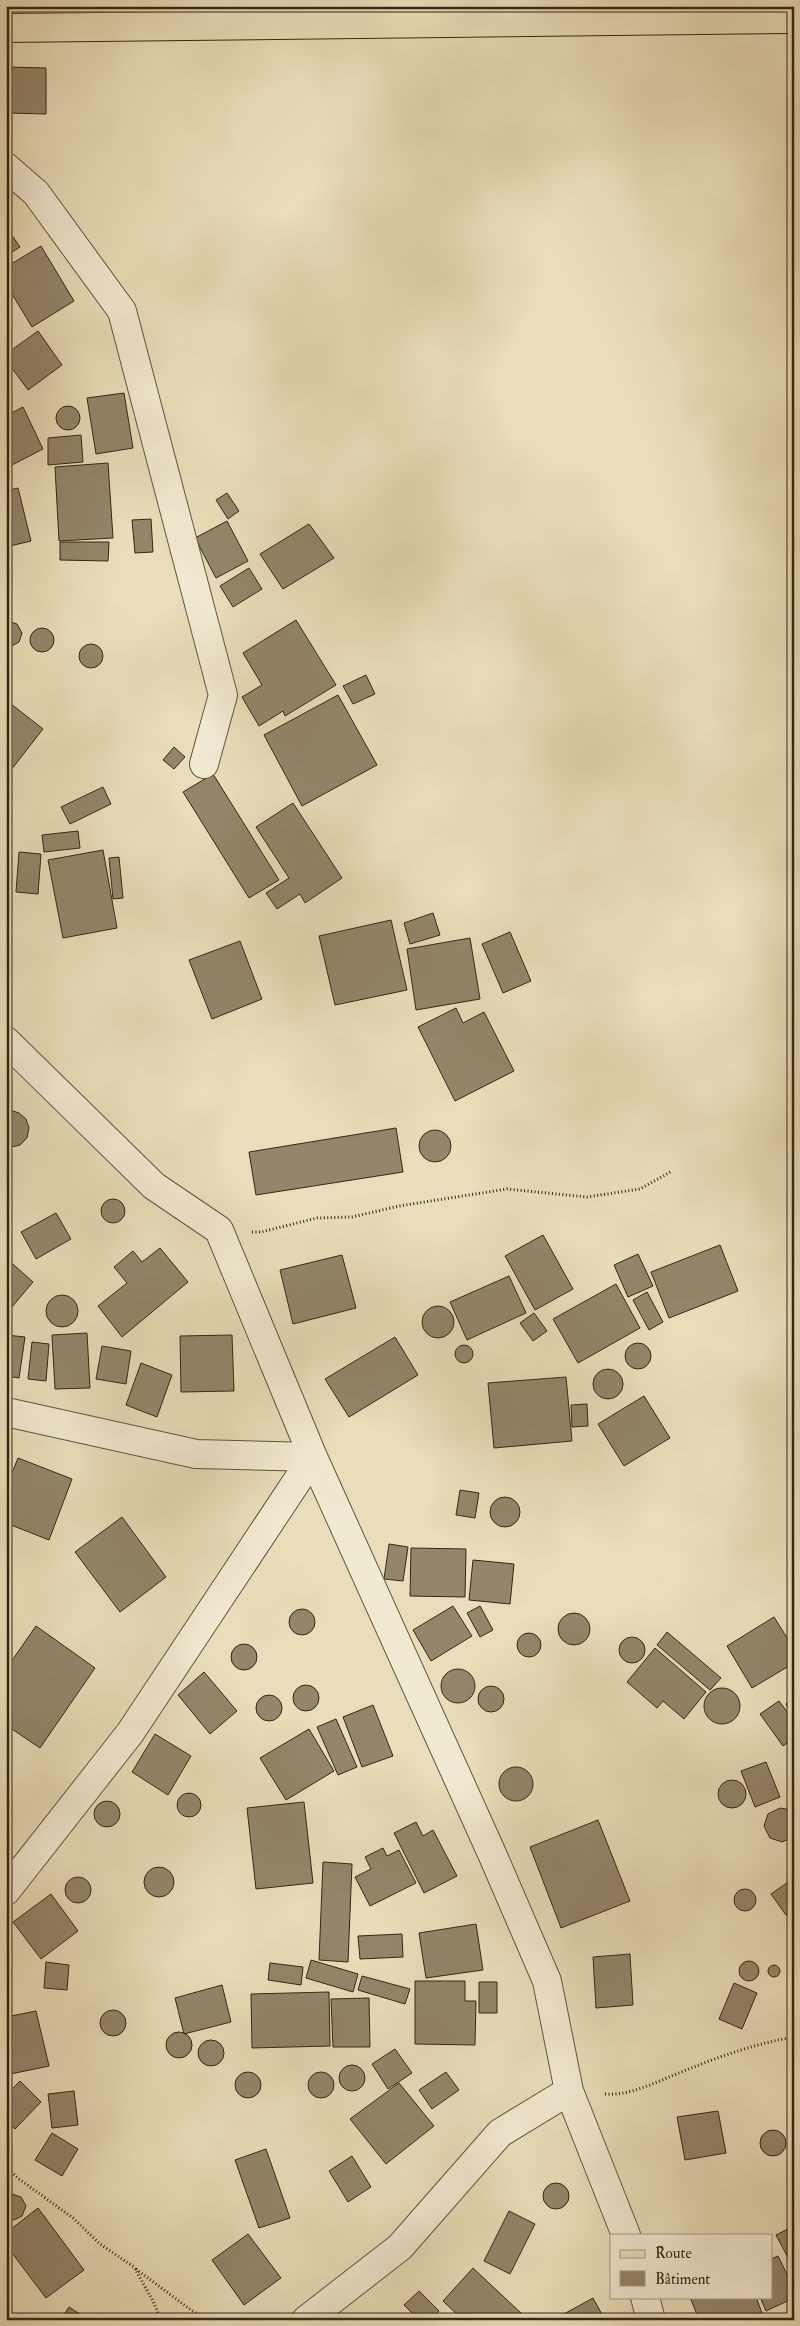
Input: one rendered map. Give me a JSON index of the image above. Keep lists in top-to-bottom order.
{
  "legend": ["Route", "Bâtiment"]
}
